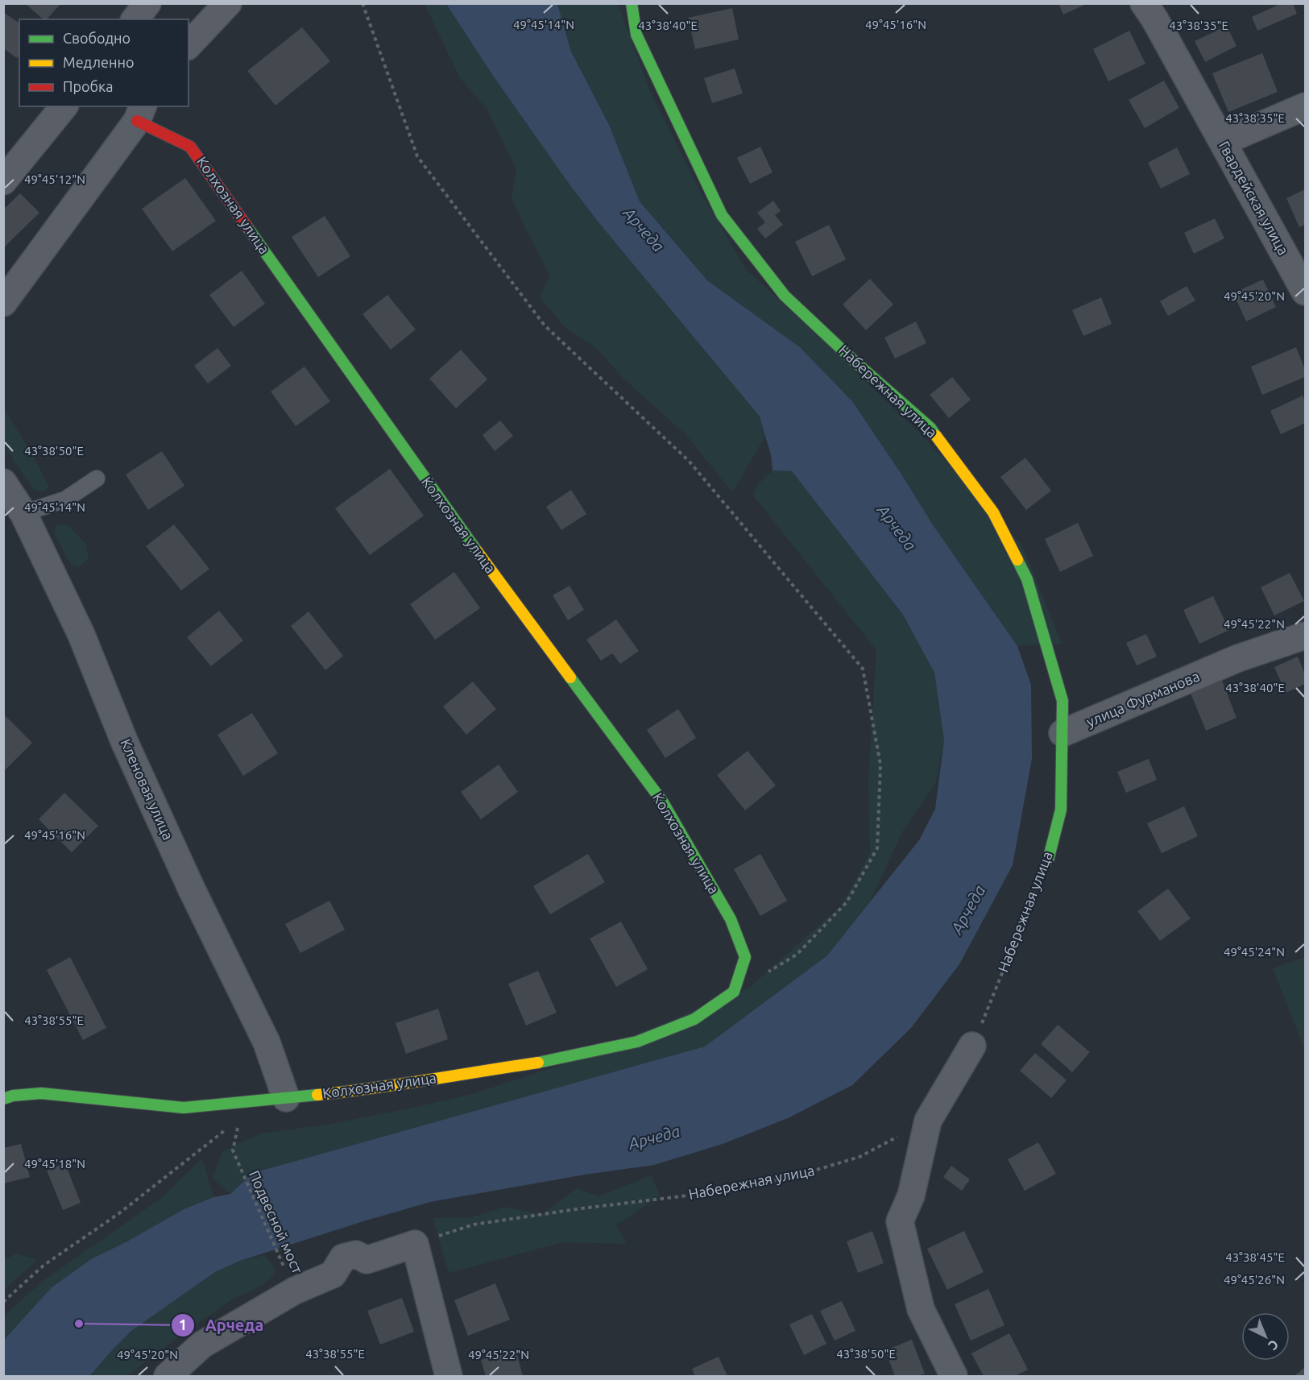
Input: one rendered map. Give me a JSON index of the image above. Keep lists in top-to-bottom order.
{
  "streets": {
    "street": [
      "Гвардейская улица",
      "Колхозная улица",
      "Набережная улица",
      "улица Фурманова",
      "Кленовая улица"
    ],
    "path": ["Подвесной мост"]
  },
  "crossings": [
    ["Колхозная улица", "Кленовая улица"],
    ["Колхозная улица", "Подвесной мост"],
    ["Набережная улица", "улица Фурманова"]
  ],
  "water": ["Арчеда"],
  "places": ["Арчеда"],
  "legend": ["Свободно", "Медленно", "Пробка"],
  "north": "bottom right",
  "coordinates": [
    "49°45'14\"N",
    "49°45'16\"N",
    "43°38'40\"E",
    "43°38'35\"E",
    "49°45'12\"N",
    "49°45'20\"N",
    "43°38'50\"E",
    "49°45'22\"N",
    "49°45'24\"N",
    "43°38'55\"E",
    "49°45'18\"N",
    "43°38'45\"E",
    "49°45'26\"N"
  ]
}
